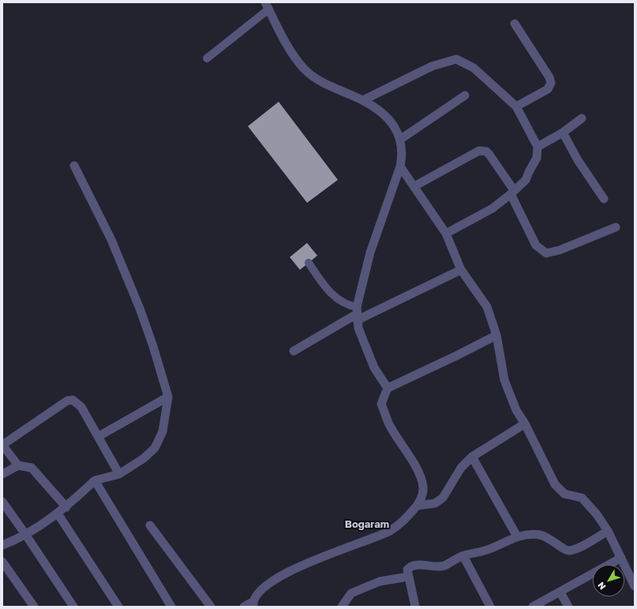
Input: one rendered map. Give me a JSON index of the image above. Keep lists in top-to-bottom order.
{
  "districts": ["Bogaram"],
  "north": "bottom left"
}
